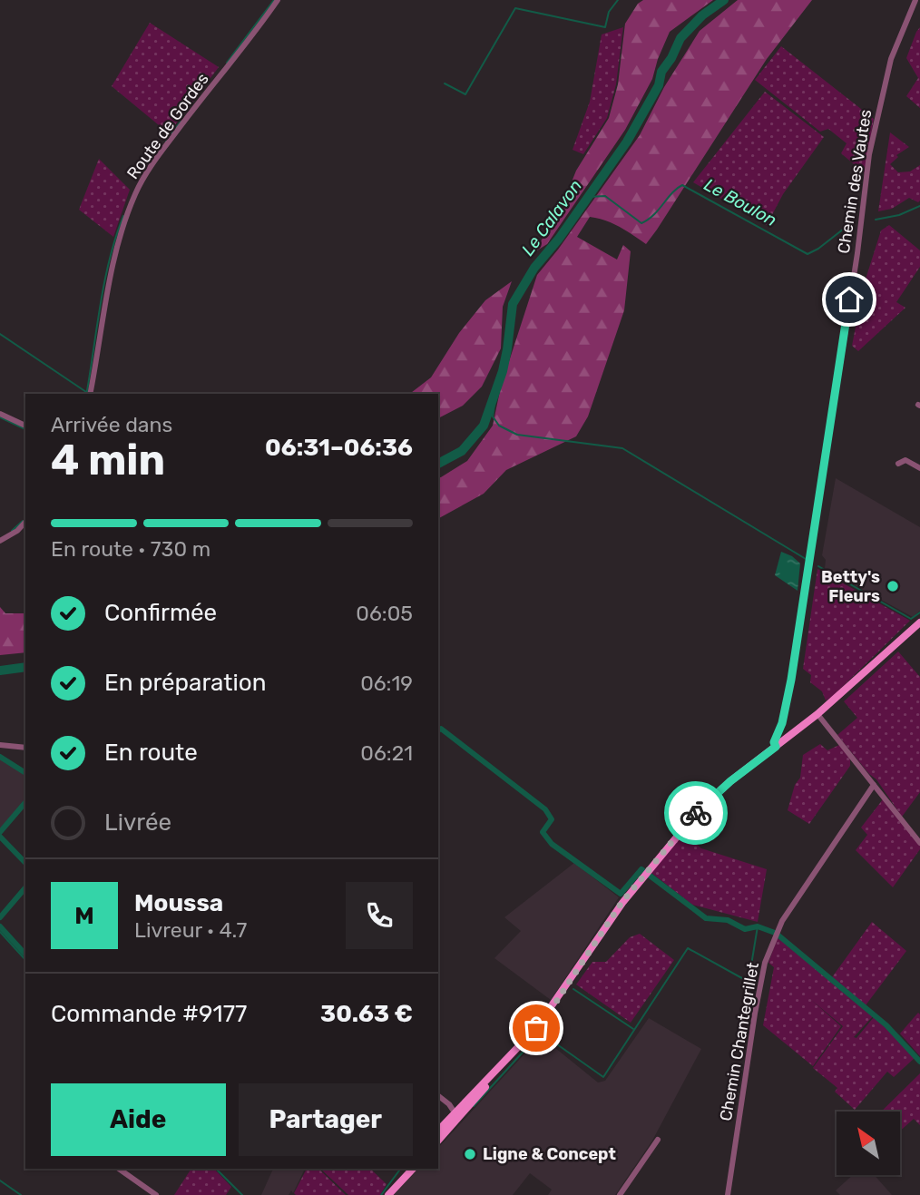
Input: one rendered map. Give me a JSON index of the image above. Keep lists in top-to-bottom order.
{
  "streets": {
    "street": ["Route de Gordes", "Chemin des Vautes", "Chemin Chantegrillet"]
  },
  "water": ["Le Boulon", "Le Calavon"],
  "places": ["Betty's Fleurs", "Ligne & Concept"],
  "north": "top left",
  "page": {
    "heading": ["4 min", "Arrivée dans", "06:31–06:36"],
    "panel": [
      "Moussa",
      "Livreur · 4.7",
      "Commande #9177",
      "30.63 €"
    ],
    "bar": "En route · 730 m",
    "list": [
      ["Confirmée", "06:05"],
      ["En préparation", "06:19"],
      ["En route", "06:21"],
      "Livrée"
    ],
    "round": "M",
    "buttons": ["Aide", "Partager"]
  }
}
